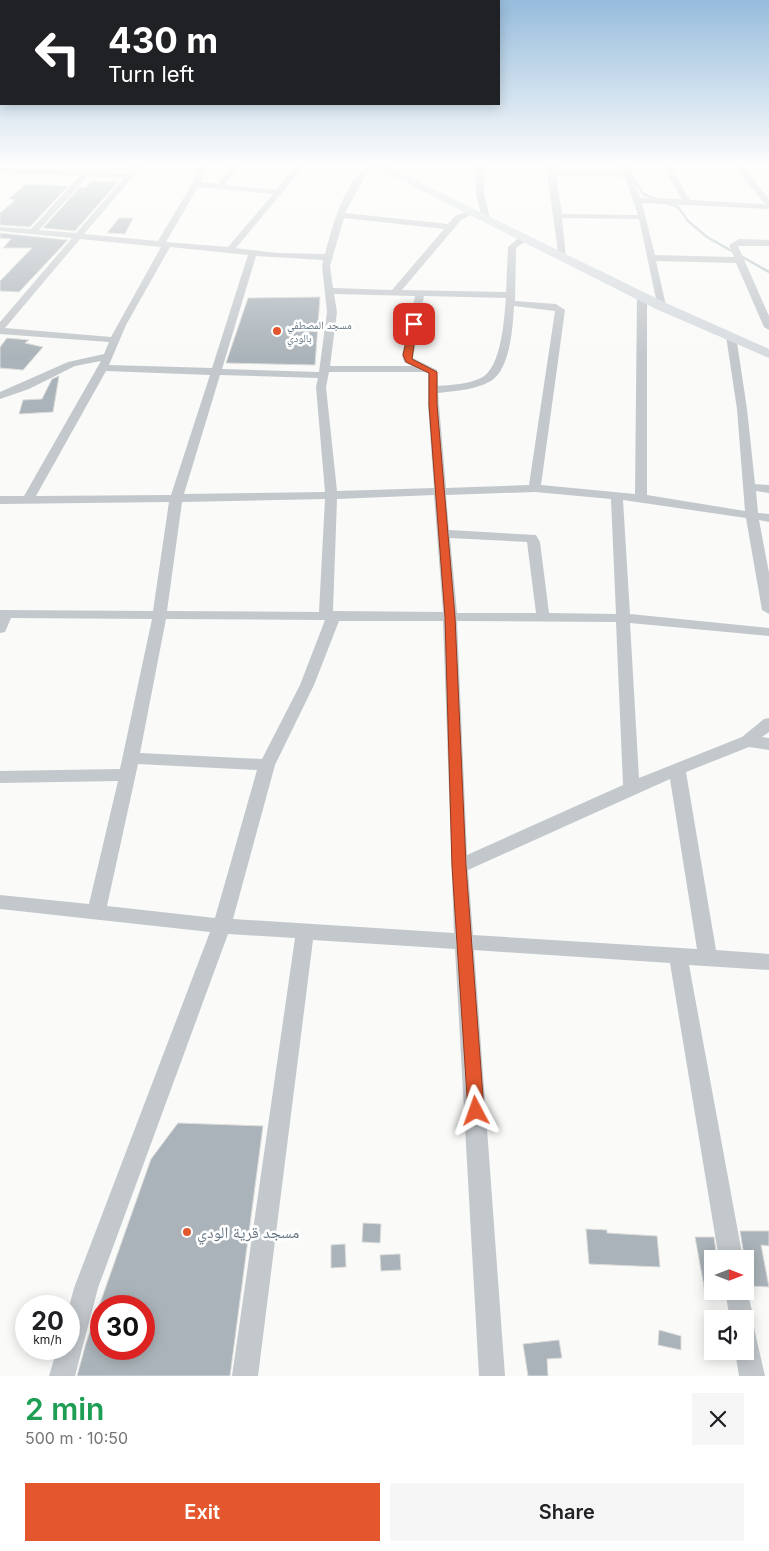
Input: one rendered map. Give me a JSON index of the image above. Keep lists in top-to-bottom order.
{
  "places": ["مسجد المصطفي بالودي", "مسجد قرية الودي"],
  "north": "right",
  "page": {
    "turn": ["430 m", "Turn left"],
    "speed": "20 km/h",
    "limit": "30",
    "heading": ["2 min", "500 m · 10:50"],
    "buttons": ["Exit", "Share"]
  }
}
